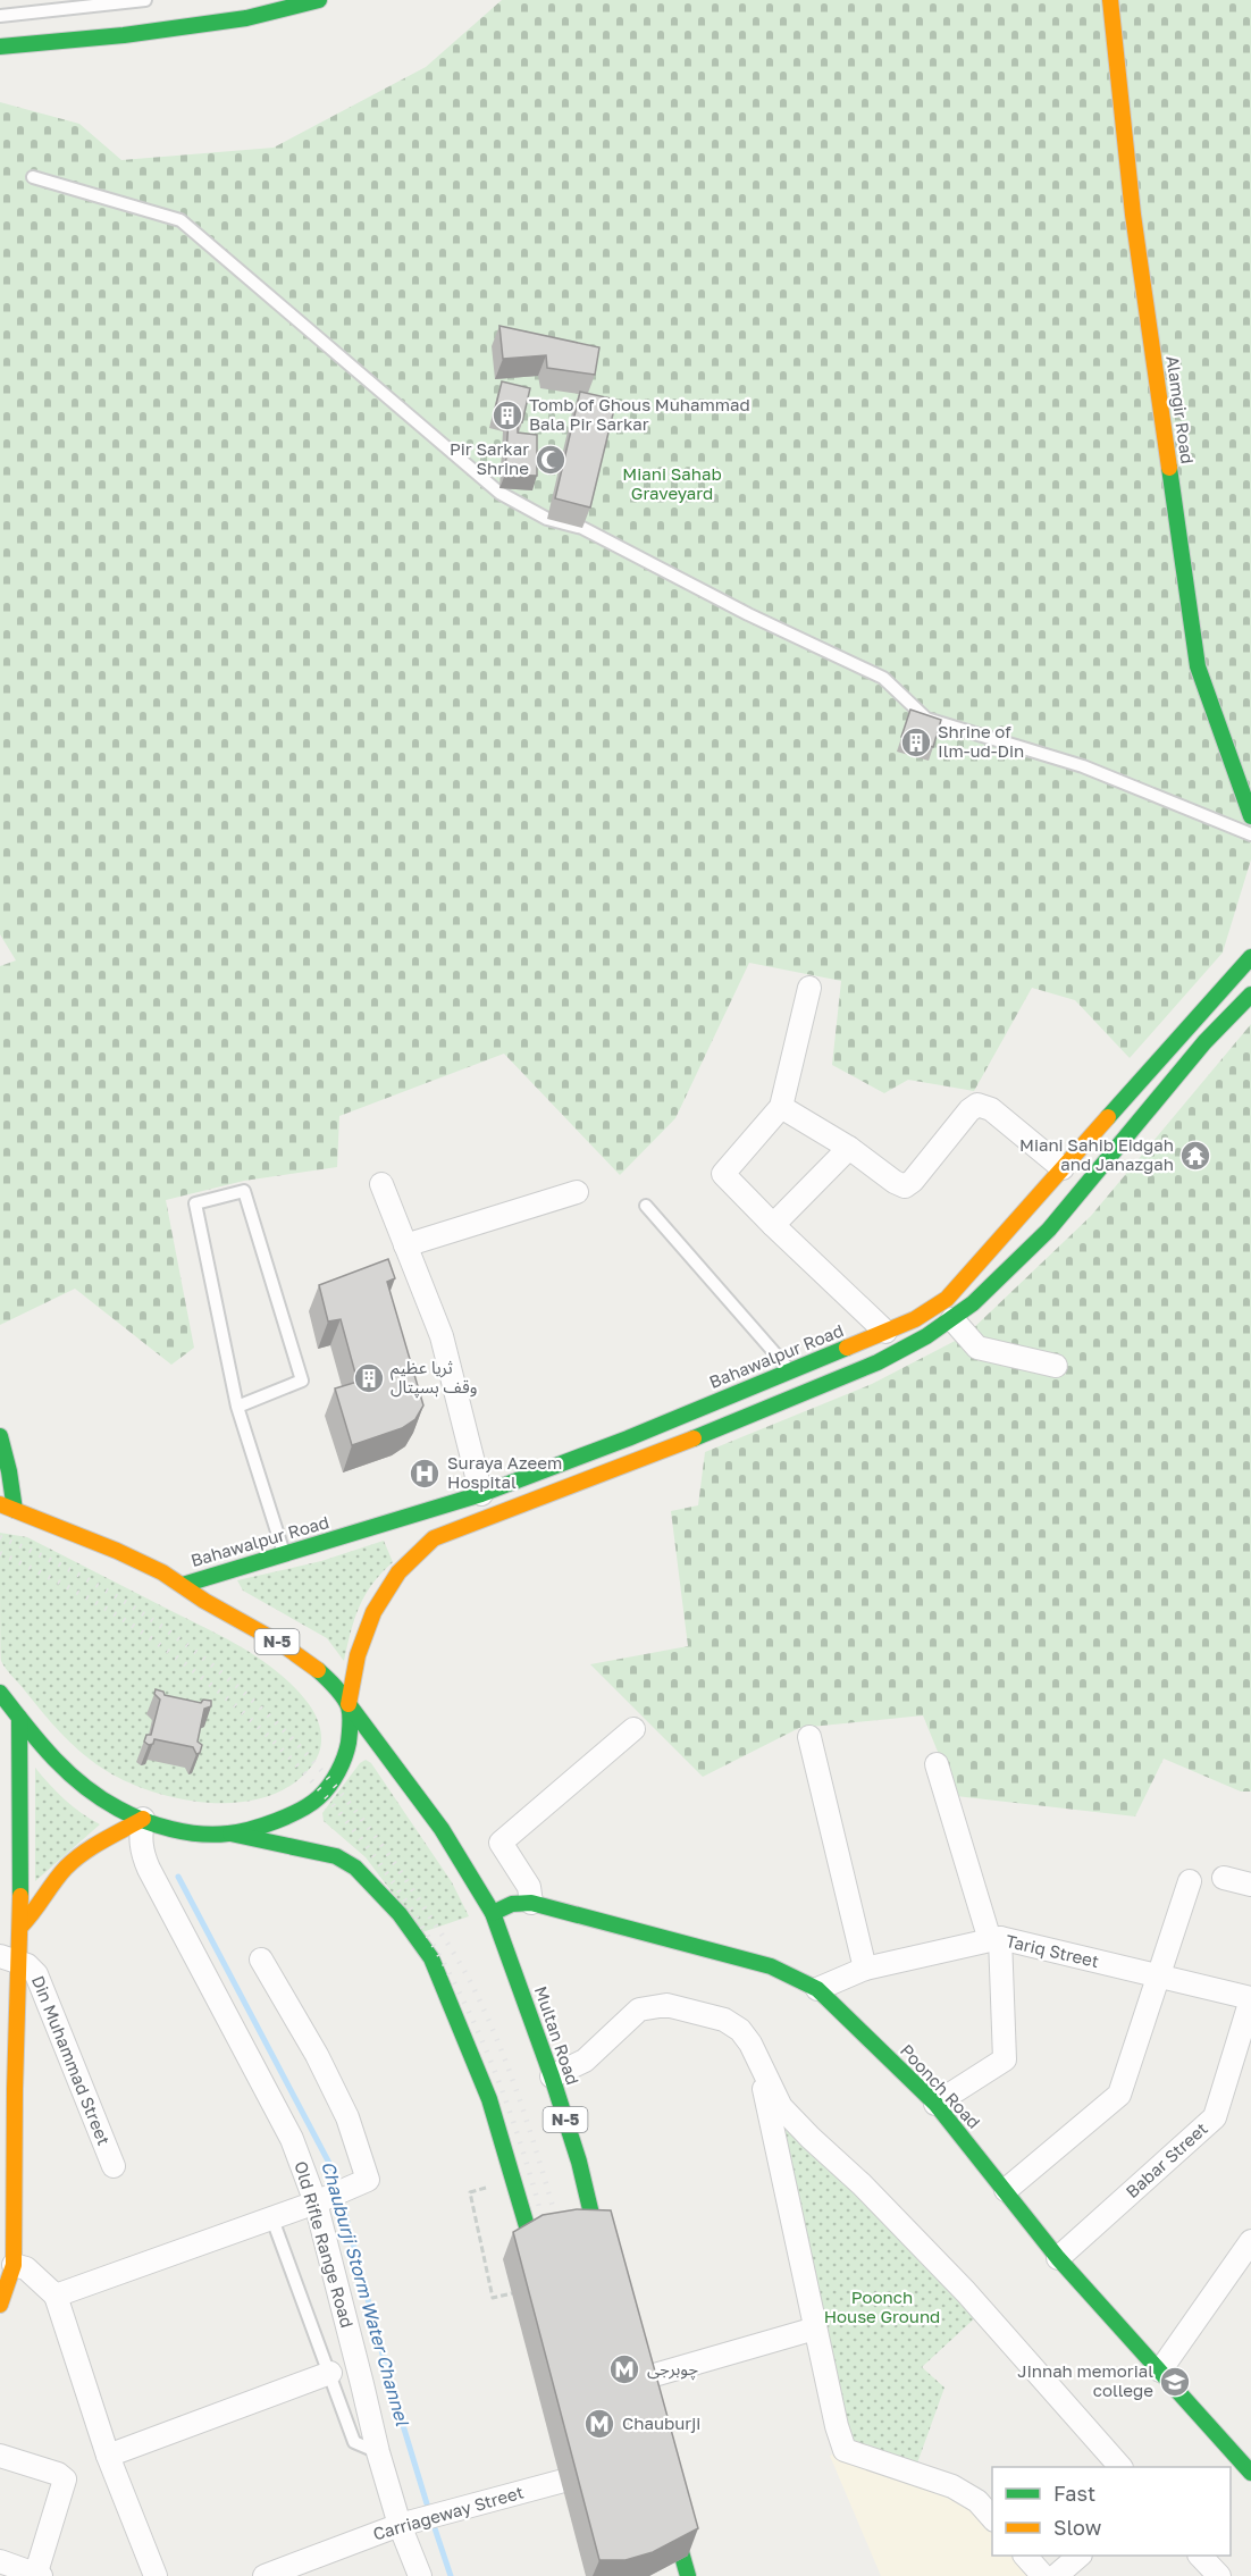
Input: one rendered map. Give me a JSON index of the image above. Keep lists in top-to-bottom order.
{
  "streets": {
    "main road": [
      "Alamgir Road",
      "Bahawalpur Road",
      "N-5",
      "Multan Road",
      "Poonch Road"
    ],
    "street": [
      "Tariq Street",
      "Din Muhammad Street",
      "Babar Street",
      "Old Rifle Range Road",
      "Carriageway Street"
    ]
  },
  "crossings": [
    ["Bahawalpur Road", "N-5"],
    ["N-5", "Multan Road"],
    ["Tariq Street", "Poonch Road"],
    ["Tariq Street", "Babar Street"],
    ["Multan Road", "Poonch Road"],
    ["Poonch Road", "Babar Street"],
    ["Old Rifle Range Road", "Carriageway Street"]
  ],
  "water": ["Chauburji Storm Water Channel"],
  "parks": ["Miani Sahab Graveyard", "Poonch House Ground"],
  "places": {
    "building": ["Tomb of Ghous Muhammad Bala Pir Sarkar", "Shrine of Ilm-ud-Din", "ثریا عظیم وقف ہسپتال"],
    "mosque": ["Pir Sarkar Shrine"],
    "temple": ["Miani Sahib Eidgah and Janazgah"],
    "hospital": ["Suraya Azeem Hospital"],
    "metro station": ["چوبرجی", "Chauburji"],
    "school or university": ["Jinnah memorial college"]
  },
  "legend": ["Fast", "Slow"]
}
